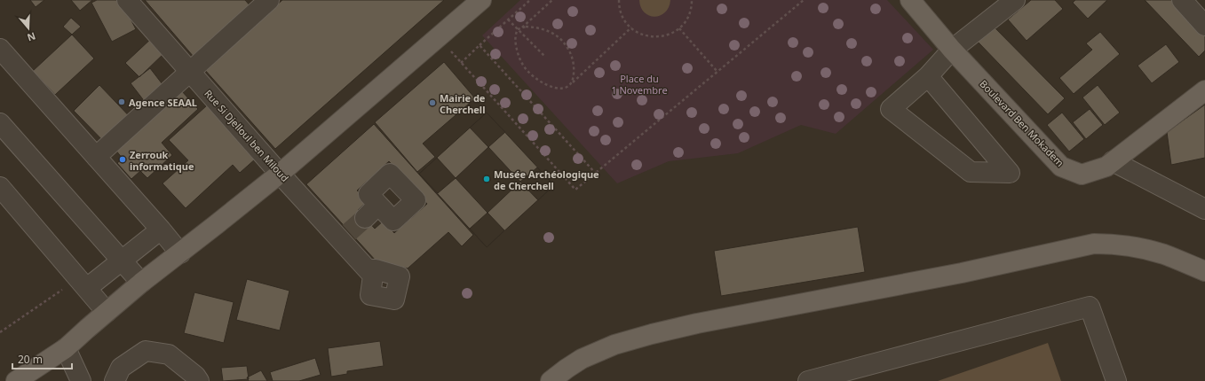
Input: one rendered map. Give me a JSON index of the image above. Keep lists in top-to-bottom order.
{
  "streets": {
    "main road": ["Boulevard Ben Mokadem"],
    "street": ["Rue Si Djelloul ben Miloud"]
  },
  "parks": ["Place du 1 Novembre"],
  "places": [
    "Agence SEAAL",
    "Mairie de Cherchell",
    "Zerrouk informatique",
    "Musée Archéologique de Cherchell"
  ],
  "scale_bar": "20 m",
  "north": "bottom"
}
